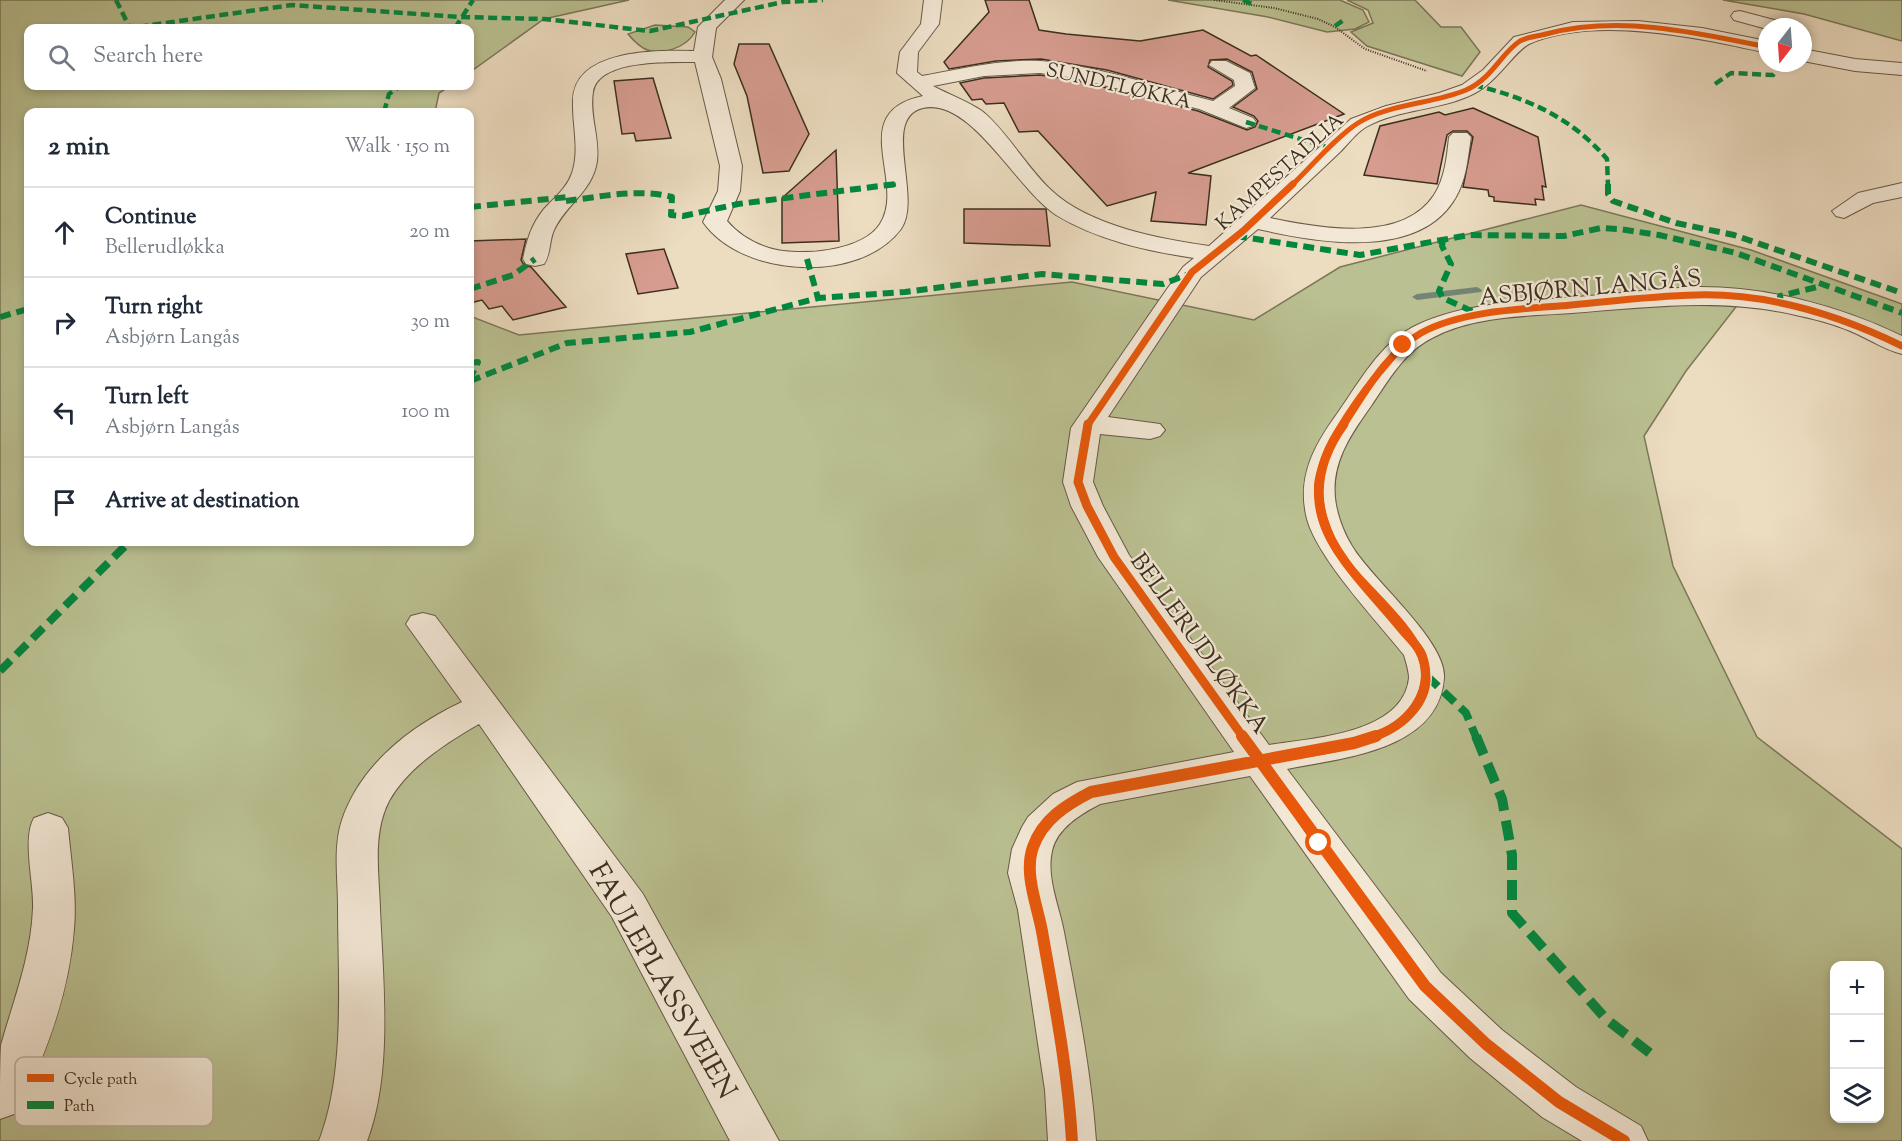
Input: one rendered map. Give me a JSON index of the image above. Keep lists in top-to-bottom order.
{
  "streets": {
    "street": [
      "SUNDTLØKKA",
      "KAMPESTADLIA",
      "ASBJØRN LANGÅS",
      "BELLERUDLØKKA",
      "FAULEPLASSVEIEN"
    ]
  },
  "crossings": [
    ["KAMPESTADLIA", "BELLERUDLØKKA"],
    ["ASBJØRN LANGÅS", "BELLERUDLØKKA"]
  ],
  "legend": ["Cycle path", "Path"],
  "north": "bottom",
  "page": {
    "search": "Search here",
    "heading": ["2 min", "Walk · 150 m"],
    "list": [
      ["Continue", "Bellerudløkka", "20 m"],
      ["Turn right", "Asbjørn Langås", "30 m"],
      ["Turn left", "Asbjørn Langås", "100 m"],
      "Arrive at destination"
    ],
    "map_buttons": ["+", "−"]
  }
}
